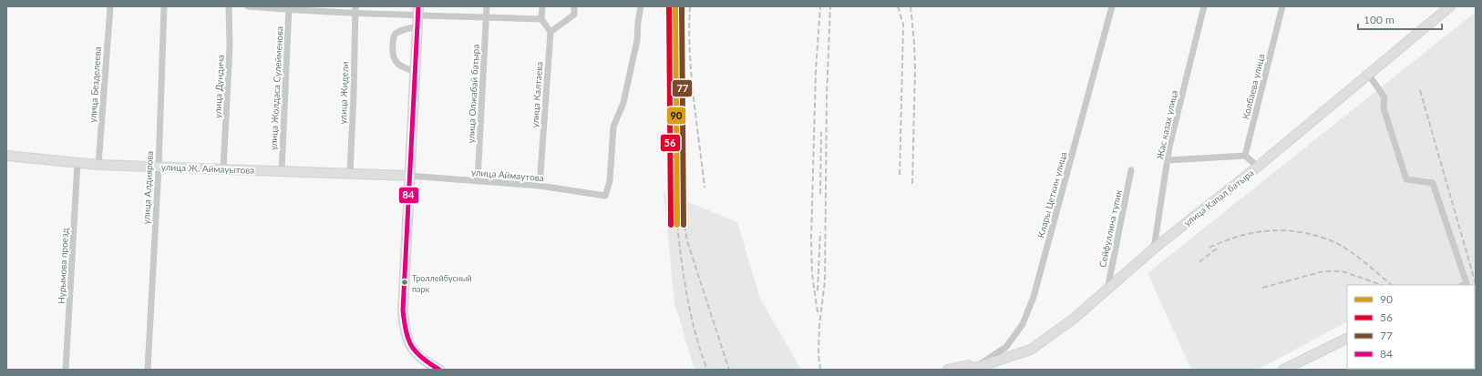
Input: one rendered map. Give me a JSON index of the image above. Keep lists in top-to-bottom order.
{
  "streets": {
    "main road": ["улица Ж. Аймауытова", "улица Капал батыра"],
    "street": [
      "улица Безделеева",
      "улица Дундича",
      "Колбаева улица",
      "улица Жолдаса Сулейменова",
      "улица Жидели",
      "улица Олжабай батыра",
      "улица Калтаева",
      "Жас казах улица",
      "улица Аймаутова",
      "улица Алдиярова",
      "Клары Цеткин улица",
      "Сейфуллина тупик",
      "Нурымова проезд"
    ]
  },
  "crossings": [
    ["улица Безделеева", "улица Ж. Аймауытова"],
    ["улица Дундича", "улица Ж. Аймауытова"],
    ["улица Жолдаса Сулейменова", "улица Ж. Аймауытова"],
    ["улица Жидели", "улица Ж. Аймауытова"],
    ["улица Олжабай батыра", "улица Аймаутова"],
    ["улица Калтаева", "улица Аймаутова"],
    ["Жас казах улица", "улица Капал батыра"],
    ["улица Ж. Аймауытова", "улица Аймаутова"],
    ["улица Ж. Аймауытова", "улица Алдиярова"],
    ["улица Ж. Аймауытова", "Нурымова проезд"],
    ["Клары Цеткин улица", "улица Капал батыра"],
    ["улица Капал батыра", "Сейфуллина тупик"]
  ],
  "places": ["Троллейбусный парк"],
  "lines": [
    "transit line 90",
    "transit line 56",
    "transit line 77",
    "transit line 84"
  ],
  "legend": [
    "90",
    "56",
    "77",
    "84"
  ],
  "scale_bar": "100 m"
}
